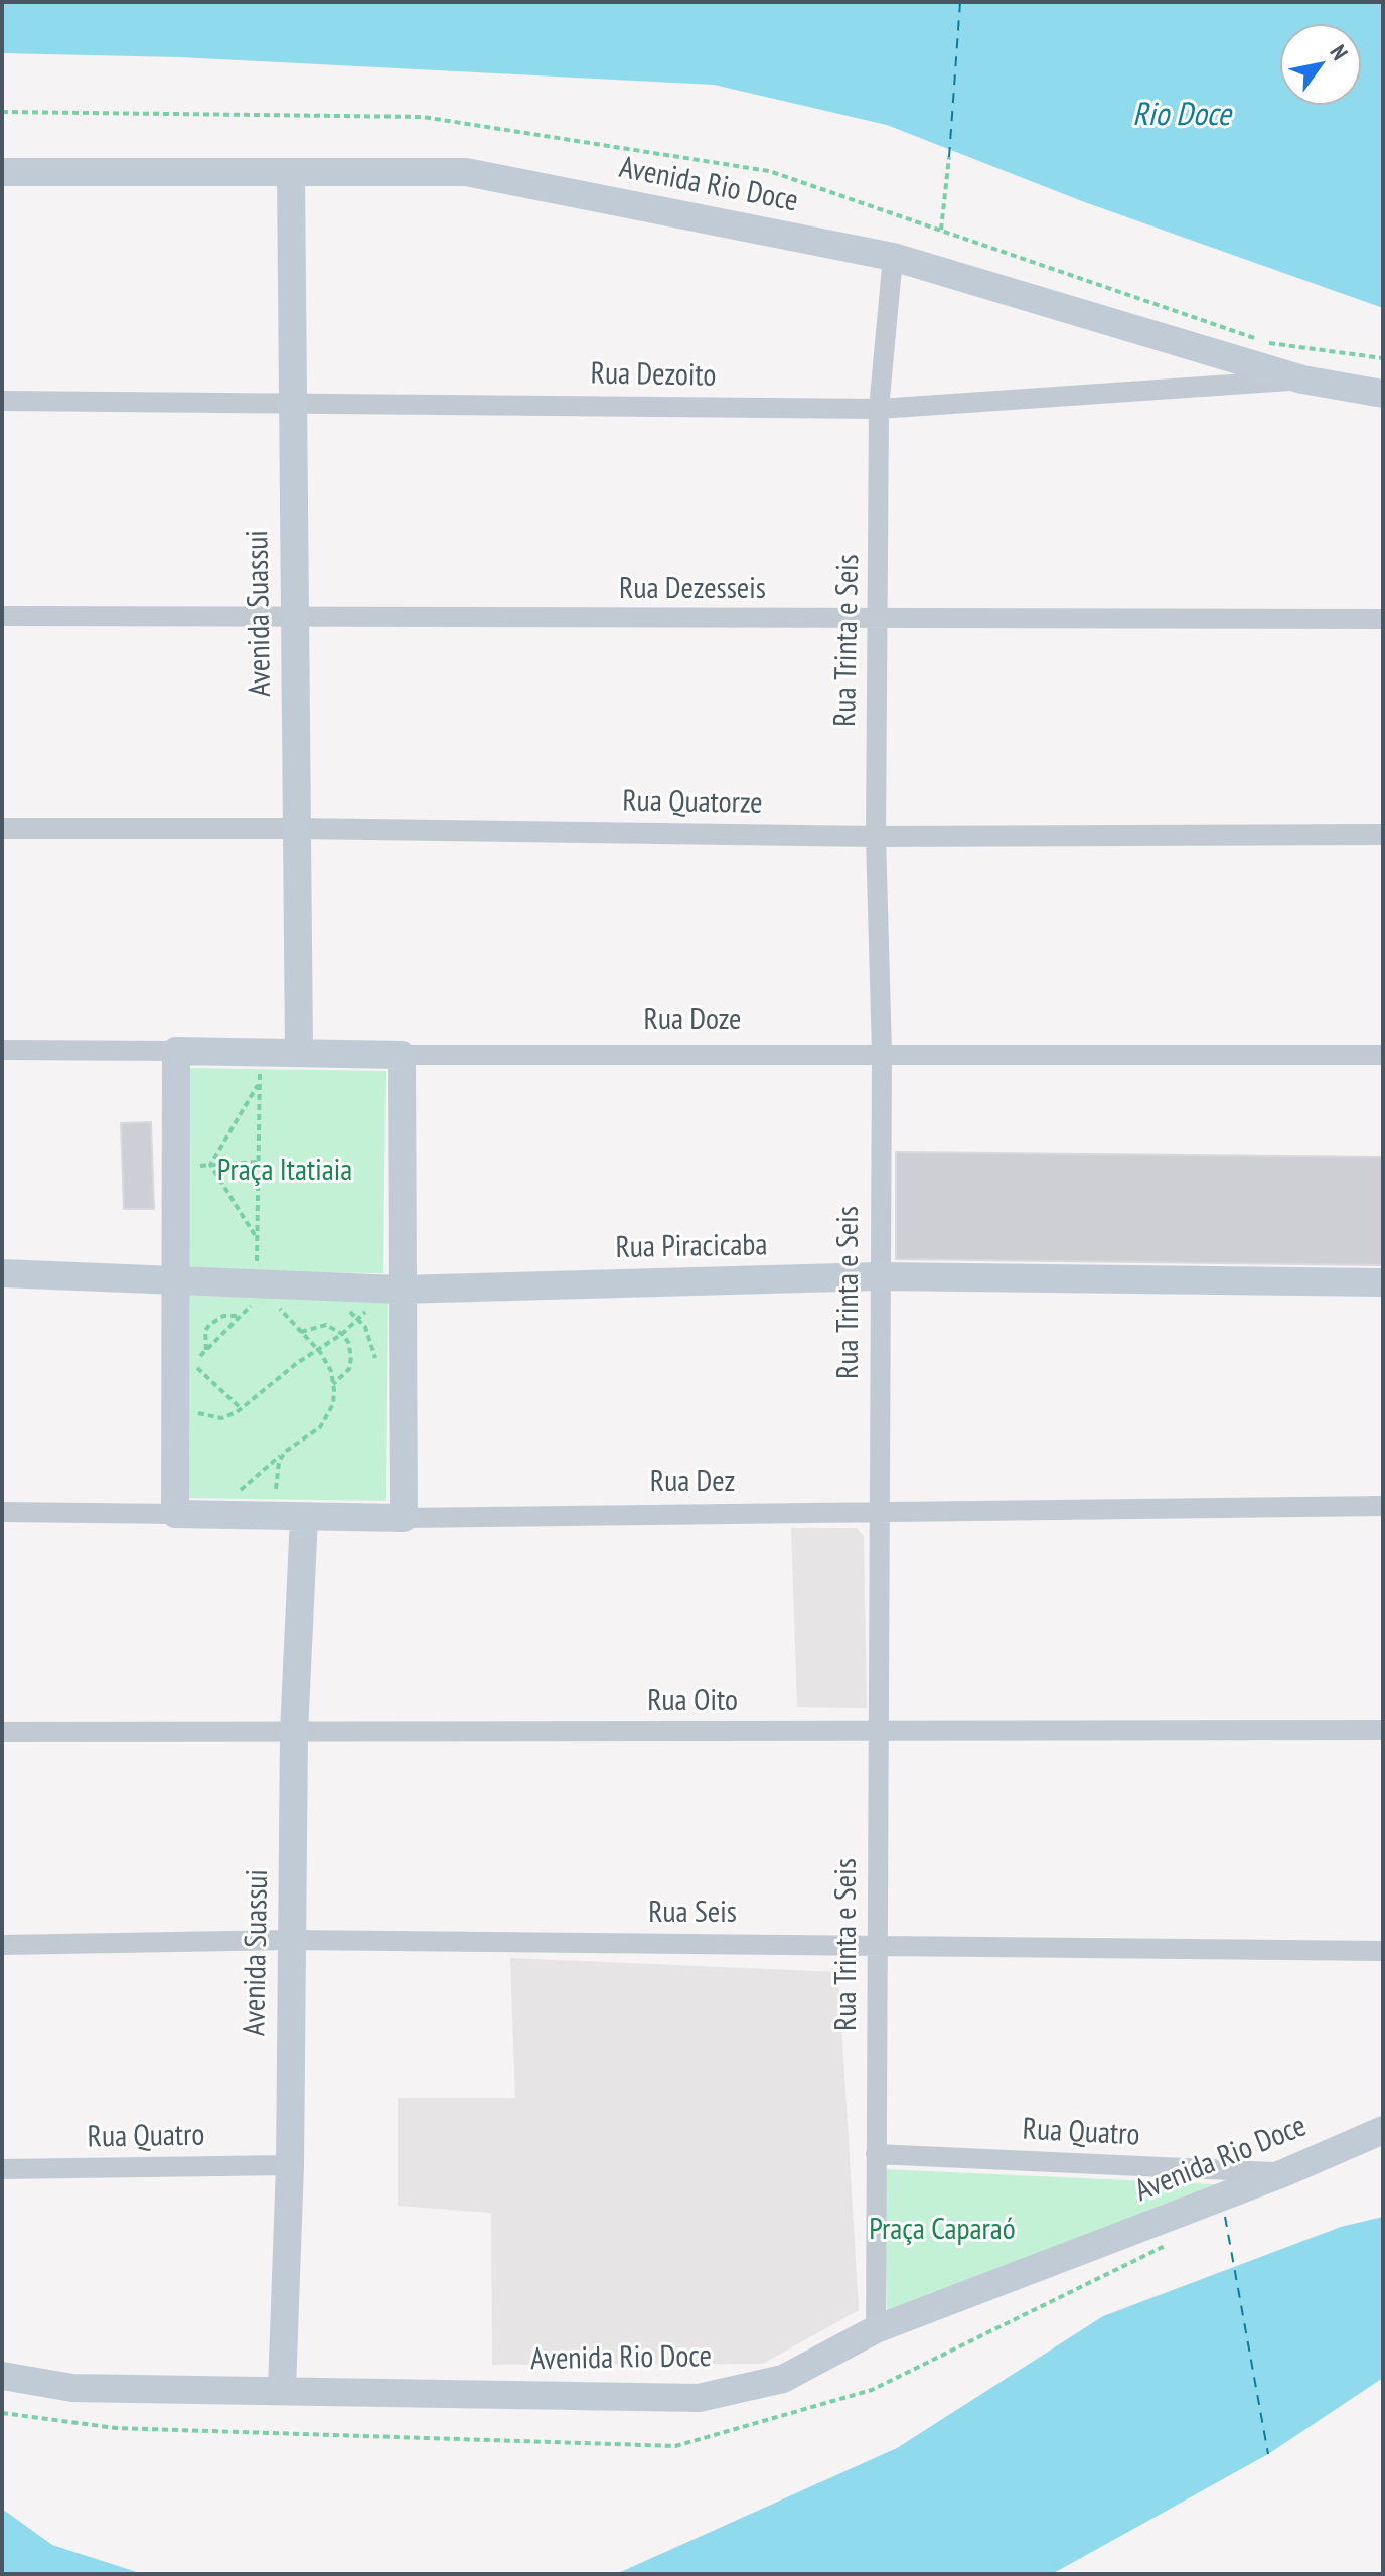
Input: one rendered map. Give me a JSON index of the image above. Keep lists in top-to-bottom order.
{
  "streets": {
    "street": [
      "Avenida Rio Doce",
      "Rua Dezoito",
      "Rua Dezesseis",
      "Avenida Suassui",
      "Rua Trinta e Seis",
      "Rua Quatorze",
      "Rua Doze",
      "Rua Piracicaba",
      "Rua Dez",
      "Rua Oito",
      "Rua Seis",
      "Rua Quatro"
    ]
  },
  "crossings": [
    ["Avenida Rio Doce", "Rua Dezoito"],
    ["Avenida Rio Doce", "Avenida Suassui"],
    ["Avenida Rio Doce", "Rua Trinta e Seis"],
    ["Avenida Rio Doce", "Rua Quatro"],
    ["Rua Dezoito", "Avenida Suassui"],
    ["Rua Dezoito", "Rua Trinta e Seis"],
    ["Rua Dezesseis", "Avenida Suassui"],
    ["Rua Dezesseis", "Rua Trinta e Seis"],
    ["Avenida Suassui", "Rua Quatorze"],
    ["Avenida Suassui", "Rua Doze"],
    ["Avenida Suassui", "Rua Dez"],
    ["Avenida Suassui", "Rua Oito"],
    ["Avenida Suassui", "Rua Seis"],
    ["Avenida Suassui", "Rua Quatro"],
    ["Rua Trinta e Seis", "Rua Quatorze"],
    ["Rua Trinta e Seis", "Rua Doze"],
    ["Rua Trinta e Seis", "Rua Piracicaba"],
    ["Rua Trinta e Seis", "Rua Dez"],
    ["Rua Trinta e Seis", "Rua Oito"],
    ["Rua Trinta e Seis", "Rua Seis"],
    ["Rua Trinta e Seis", "Rua Quatro"]
  ],
  "water": ["Rio Doce"],
  "parks": ["Praça Itatiaia", "Praça Caparaó"],
  "north": "top right"
}
